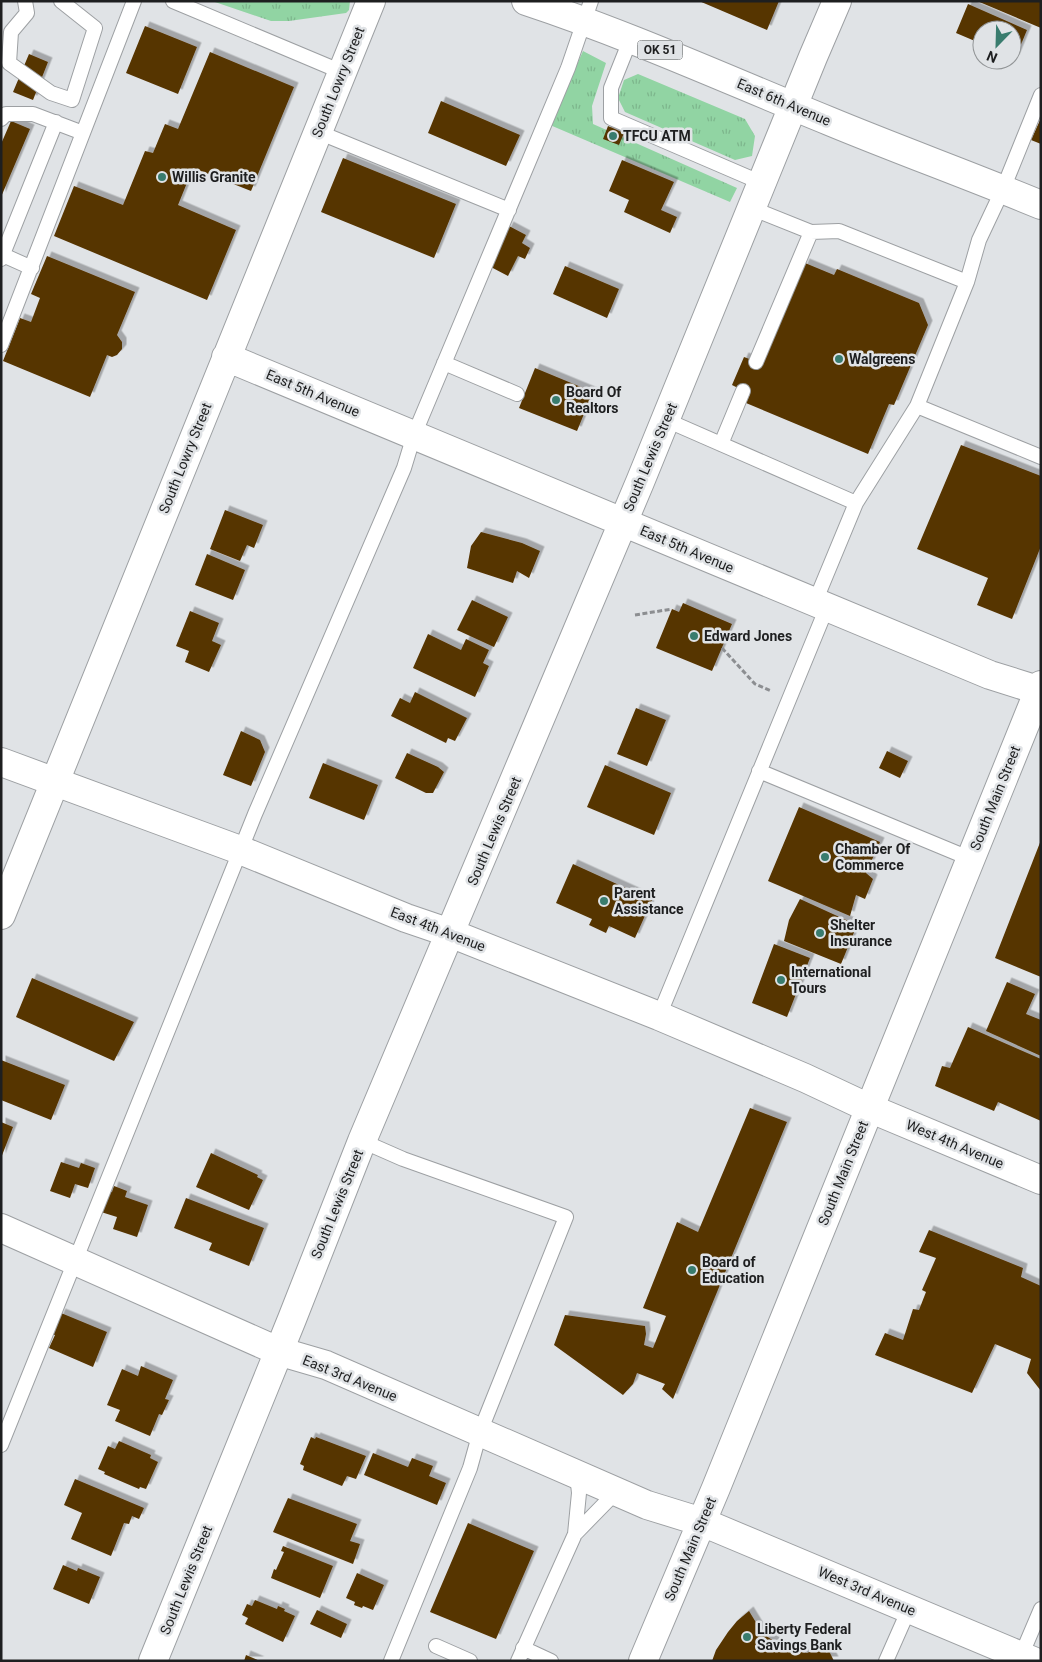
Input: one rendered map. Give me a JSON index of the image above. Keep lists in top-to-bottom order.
{
  "streets": {
    "main road": [
      "OK 51",
      "South Lowry Street",
      "East 6th Avenue",
      "East 5th Avenue",
      "South Lewis Street",
      "South Main Street",
      "East 4th Avenue",
      "West 4th Avenue",
      "East 3rd Avenue",
      "West 3rd Avenue"
    ]
  },
  "crossings": [
    ["South Lowry Street", "East 5th Avenue"],
    ["South Lowry Street", "East 4th Avenue"],
    ["East 6th Avenue", "South Lewis Street"],
    ["East 5th Avenue", "South Lewis Street"],
    ["East 5th Avenue", "South Main Street"],
    ["South Lewis Street", "East 4th Avenue"],
    ["South Lewis Street", "East 3rd Avenue"],
    ["South Main Street", "East 4th Avenue"],
    ["South Main Street", "West 4th Avenue"],
    ["South Main Street", "East 3rd Avenue"],
    ["South Main Street", "West 3rd Avenue"],
    ["East 4th Avenue", "West 4th Avenue"],
    ["East 3rd Avenue", "West 3rd Avenue"]
  ],
  "places": [
    "TFCU ATM",
    "Willis Granite",
    "Walgreens",
    "Board Of Realtors",
    "Edward Jones",
    "Chamber Of Commerce",
    "Parent Assistance",
    "Shelter Insurance",
    "International Tours",
    "Board of Education",
    "Liberty Federal Savings Bank"
  ],
  "north": "bottom left"
}
